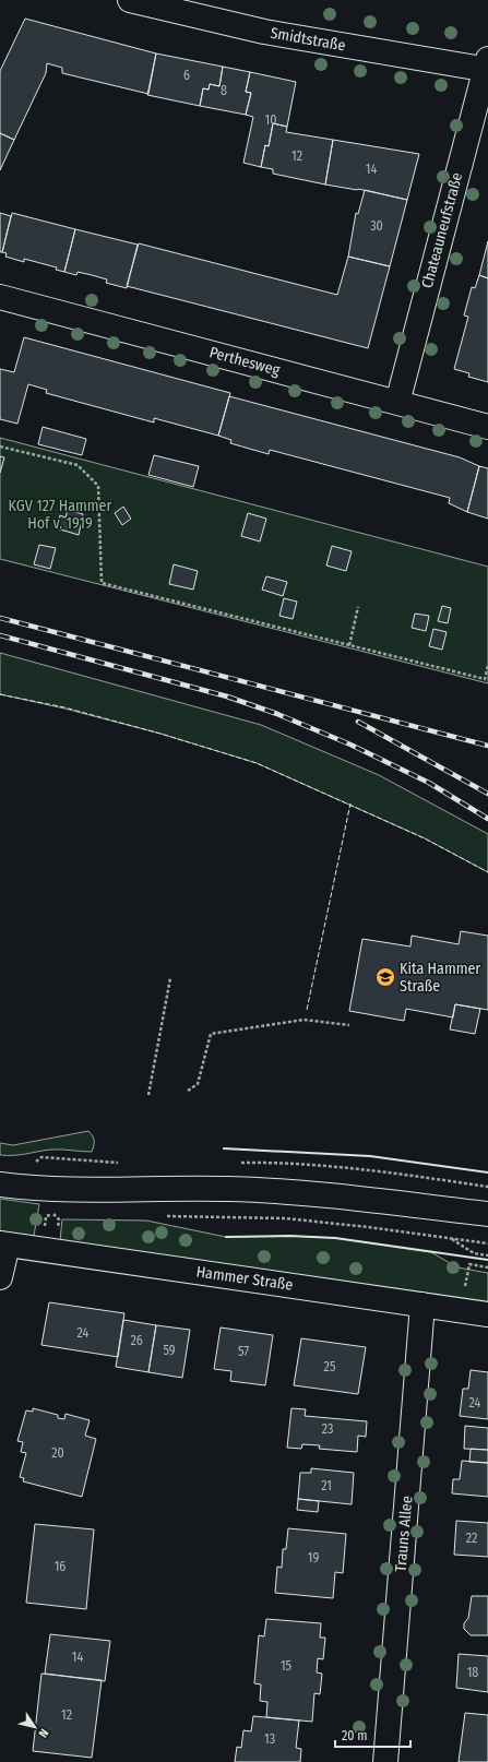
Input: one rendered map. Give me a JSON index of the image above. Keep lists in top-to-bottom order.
{
  "streets": {
    "street": [
      "Smidtstraße",
      "Chateauneufstraße",
      "Perthesweg",
      "Hammer Straße",
      "Trauns Allee"
    ]
  },
  "crossings": [
    ["Smidtstraße", "Chateauneufstraße"],
    ["Chateauneufstraße", "Perthesweg"],
    ["Hammer Straße", "Trauns Allee"]
  ],
  "parks": ["KGV 127 Hammer Hof v. 1919"],
  "places": {
    "school or university": ["Kita Hammer Straße"]
  },
  "house_numbers": [
    "6",
    "8",
    "10",
    "12",
    "14",
    "30",
    "24",
    "26",
    "59",
    "57",
    "25",
    "24",
    "23",
    "20",
    "21",
    "22",
    "19",
    "16",
    "14",
    "15",
    "18",
    "12",
    "13"
  ],
  "scale_bar": "20 m",
  "north": "bottom right"
}
